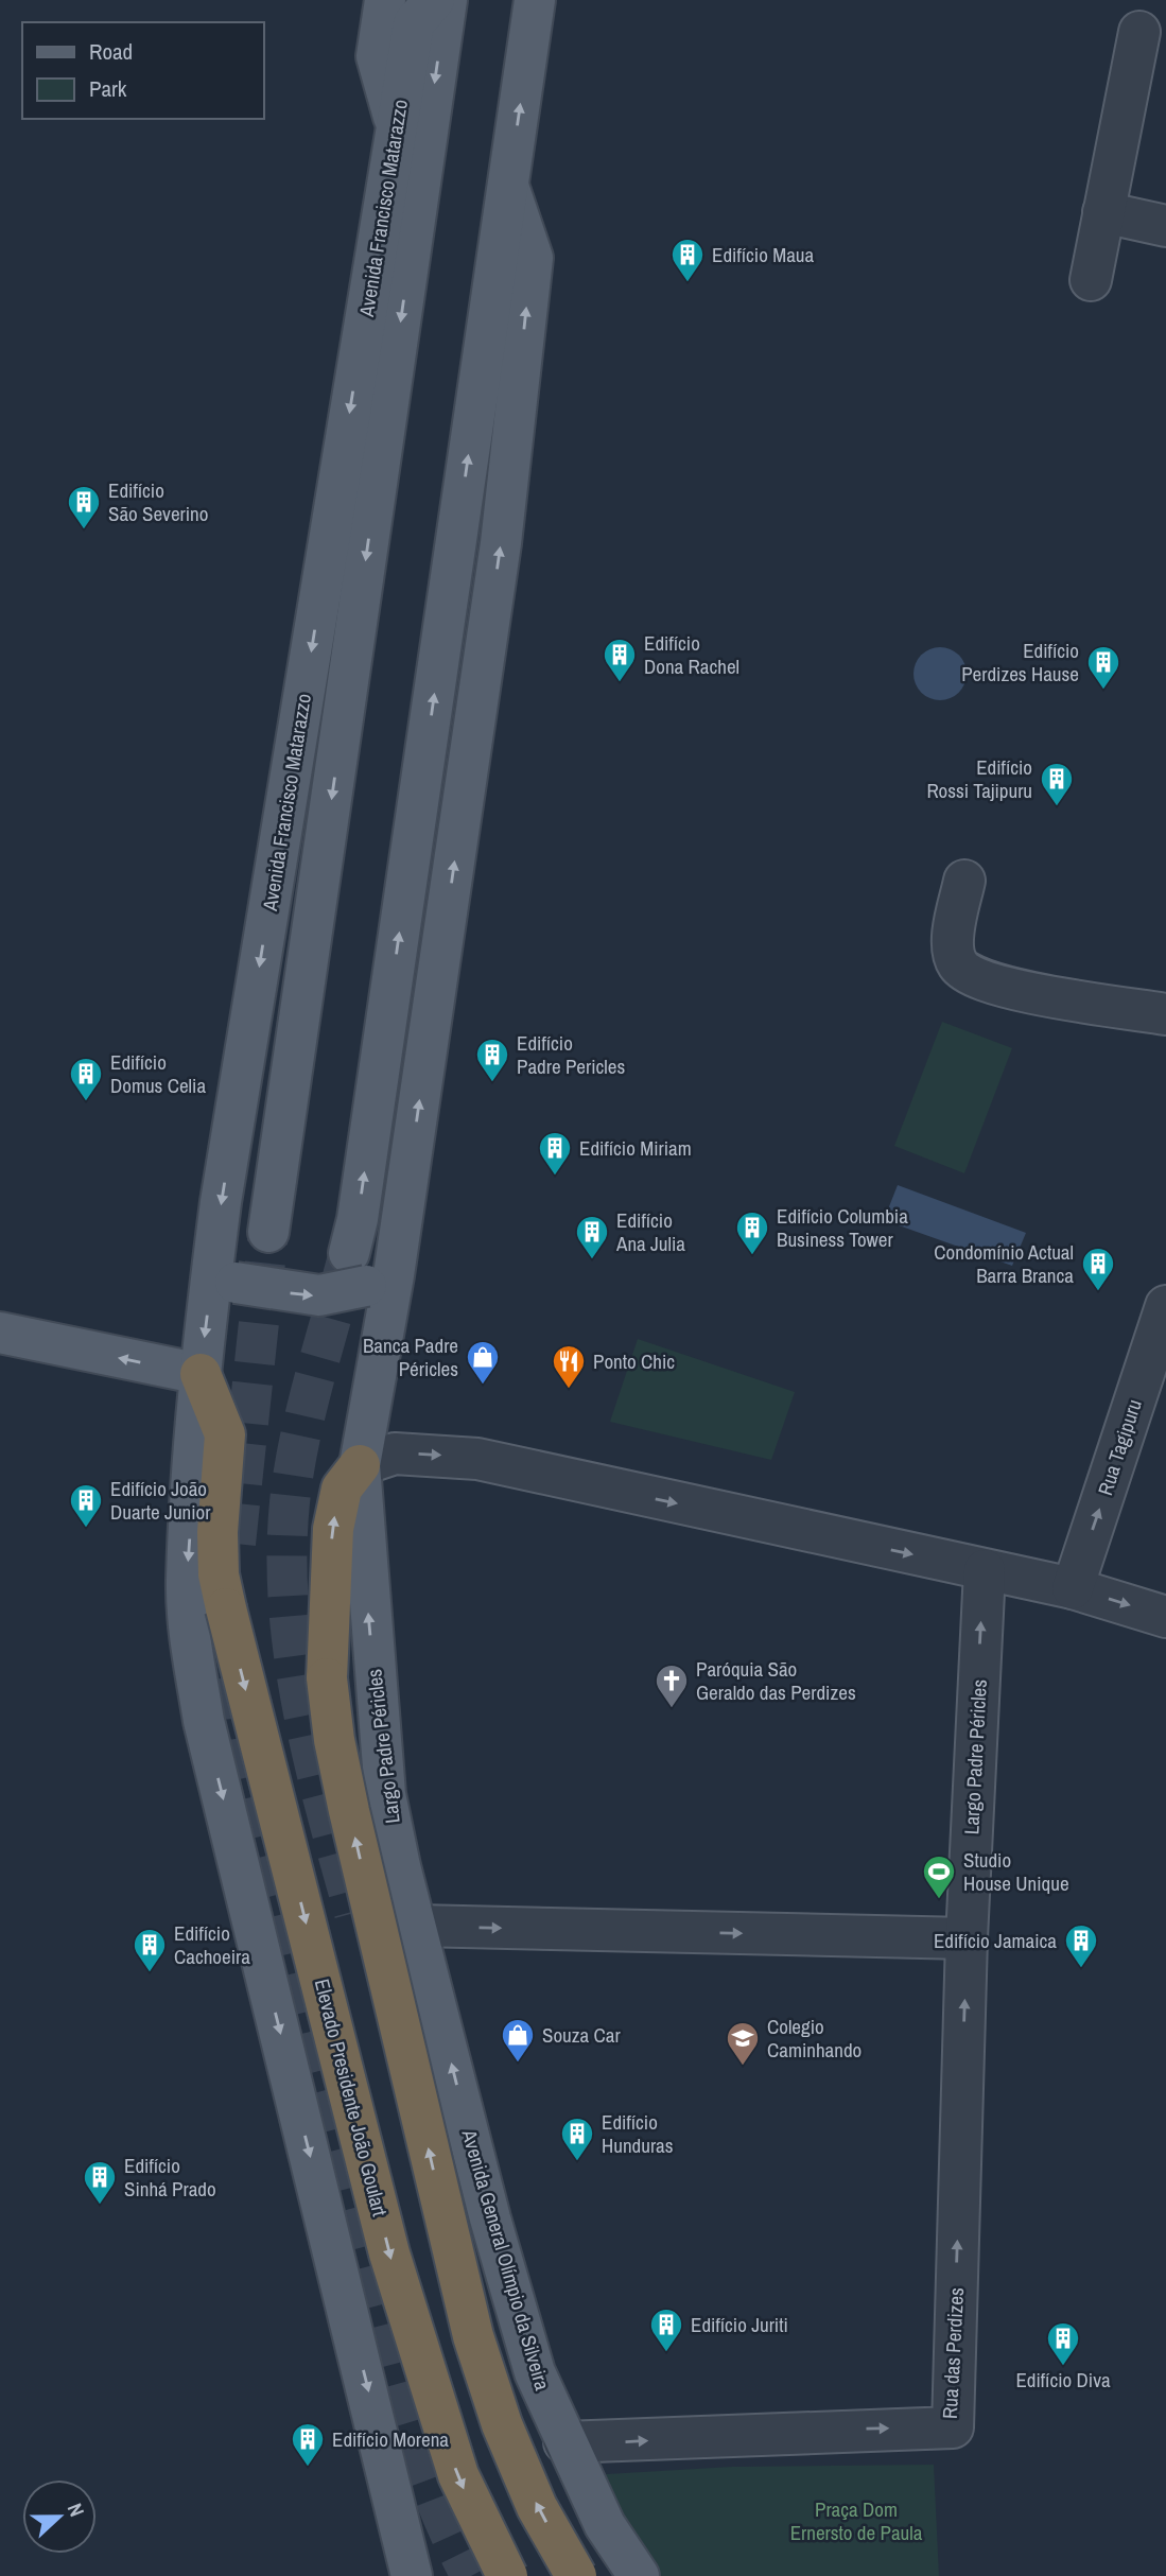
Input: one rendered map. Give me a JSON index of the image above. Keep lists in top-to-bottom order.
{
  "streets": {
    "highway": ["Avenida Francisco Matarazzo", "Elevado Presidente João Goulart"],
    "main road": ["Largo Padre Péricles", "Avenida General Olímpio da Silveira"],
    "street": ["Rua Tagipuru", "Rua das Perdizes"]
  },
  "crossings": [
    ["Avenida Francisco Matarazzo", "Elevado Presidente João Goulart"],
    ["Largo Padre Péricles", "Avenida General Olímpio da Silveira"],
    ["Largo Padre Péricles", "Rua das Perdizes"],
    ["Avenida General Olímpio da Silveira", "Rua das Perdizes"]
  ],
  "one_way": ["Rua Tagipuru"],
  "parks": ["Praça Dom Ernersto de Paula"],
  "places": {
    "building": [
      "Edifício Maua",
      "Edifício São Severino",
      "Edifício Dona Rachel",
      "Edifício Perdizes Hause",
      "Edifício Rossi Tajipuru",
      "Edifício Padre Pericles",
      "Edifício Domus Celia",
      "Edifício Miriam",
      "Edifício Columbia Business Tower",
      "Edifício Ana Julia",
      "Condomínio Actual Barra Branca",
      "Edifício João Duarte Junior",
      "Edifício Jamaica",
      "Edifício Cachoeira",
      "Edifício Hunduras",
      "Edifício Sinhá Prado",
      "Edifício Juriti",
      "Edifício Diva",
      "Edifício Morena"
    ],
    "shop": ["Banca Padre Péricles", "Souza Car"],
    "restaurant": ["Ponto Chic"],
    "church": ["Paróquia São Geraldo das Perdizes"],
    "sports": ["Studio House Unique"],
    "school or university": ["Colegio Caminhando"]
  },
  "legend": ["Road", "Park"],
  "north": "right"
}
